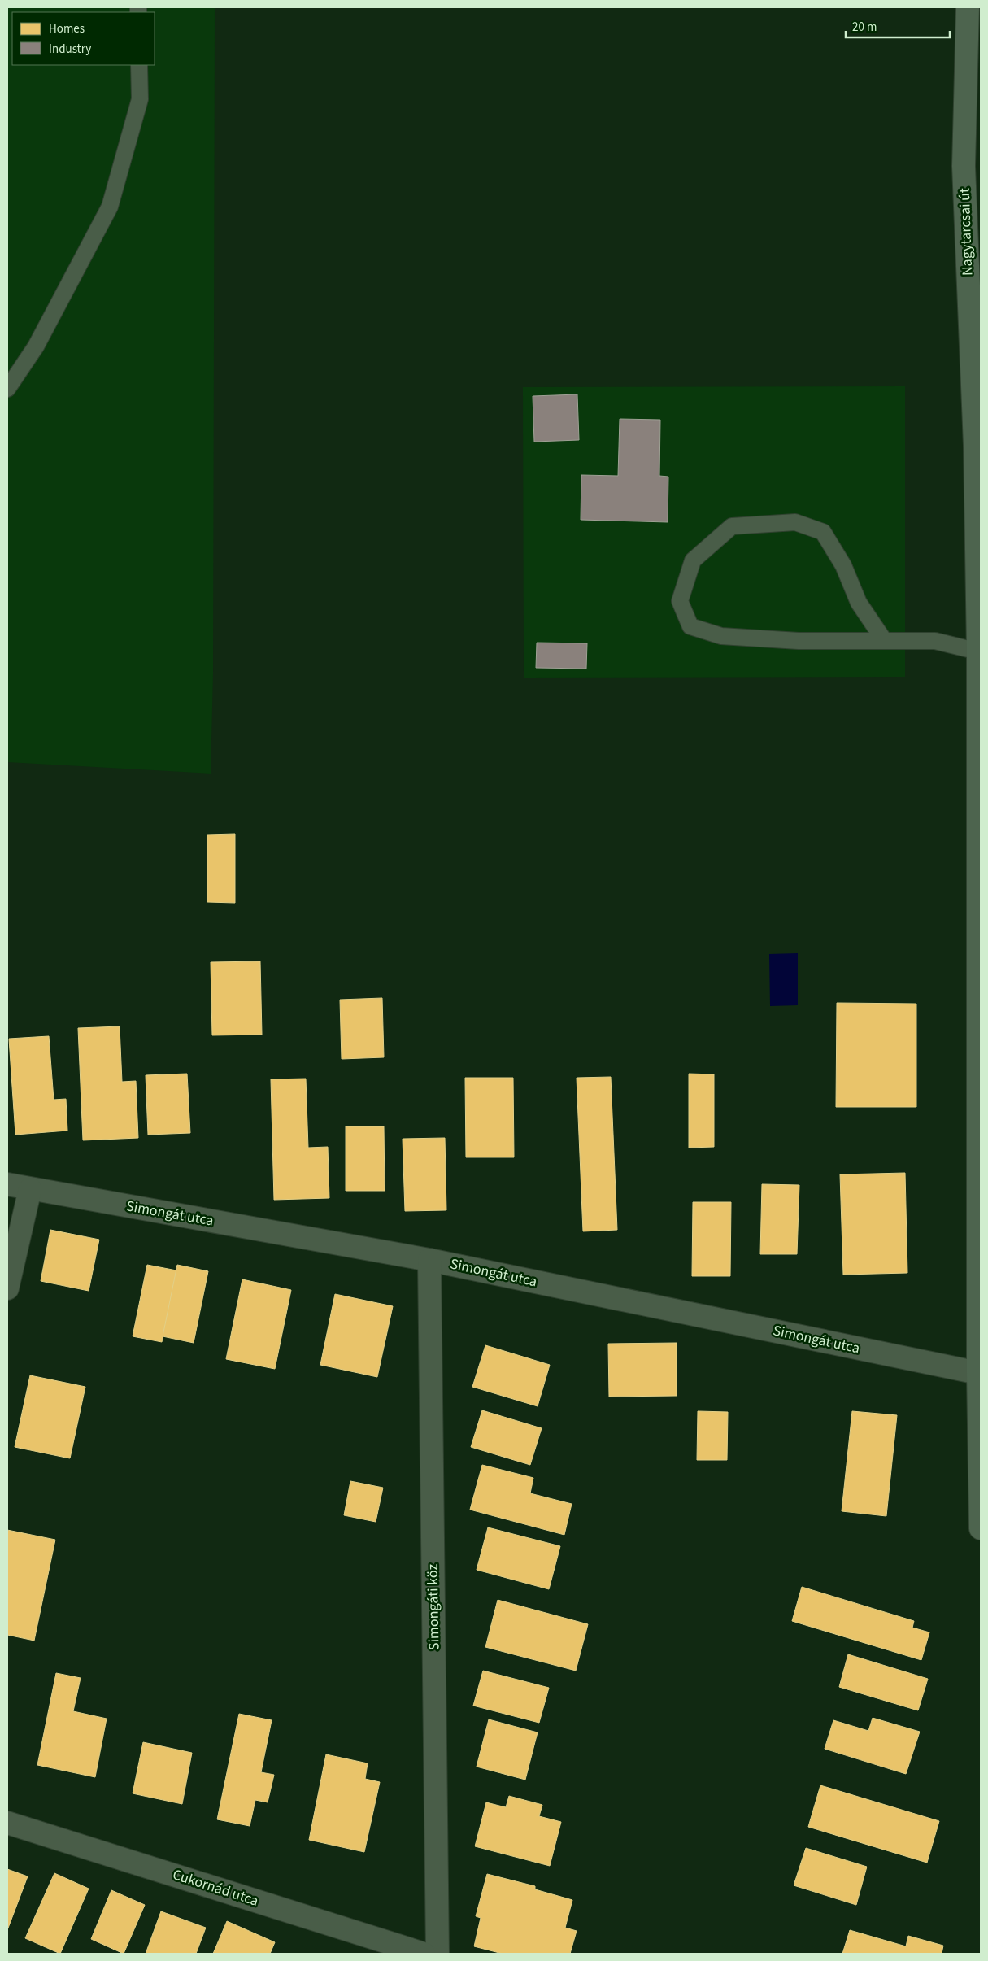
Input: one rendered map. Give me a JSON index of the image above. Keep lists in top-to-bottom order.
{
  "streets": {
    "main road": ["Nagytarcsai út"],
    "street": ["Simongát utca", "Simongáti köz", "Cukornád utca"]
  },
  "crossings": [
    ["Nagytarcsai út", "Simongát utca"],
    ["Simongát utca", "Simongáti köz"]
  ],
  "legend": ["Homes", "Industry"],
  "scale_bar": "20 m"
}
